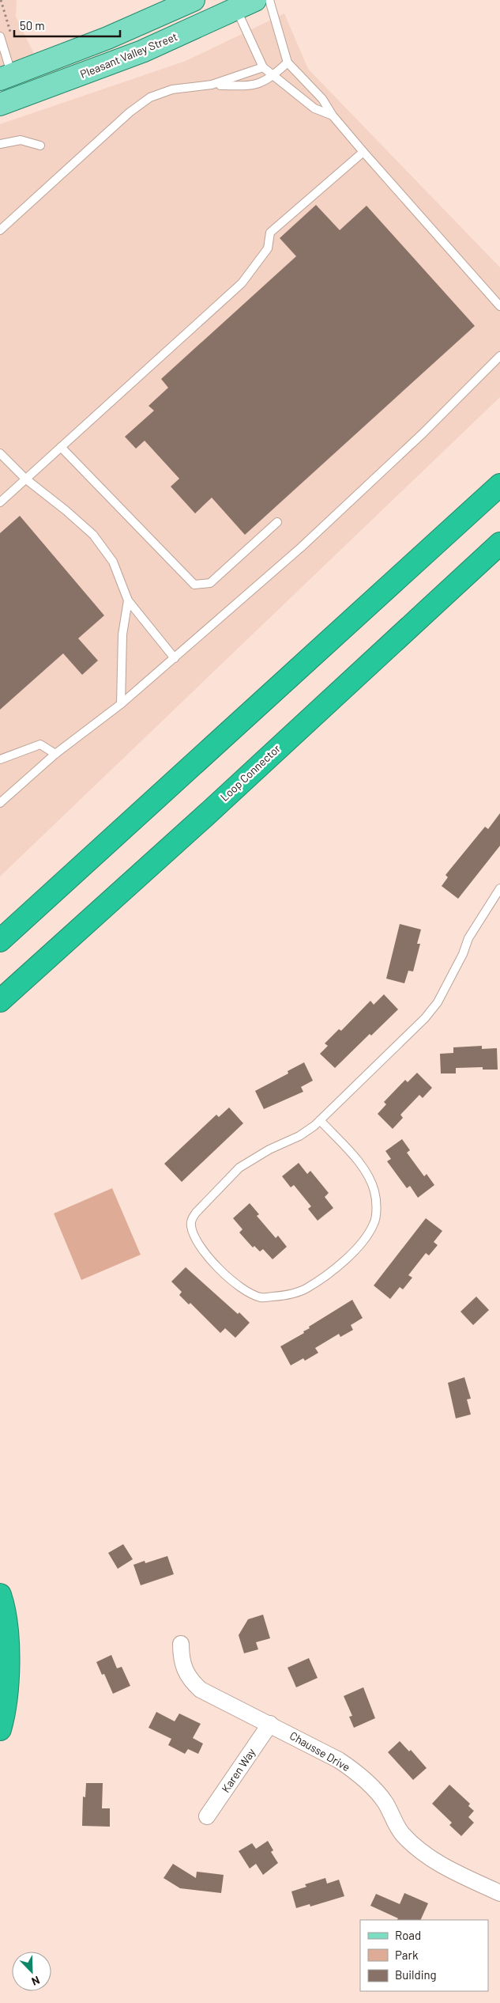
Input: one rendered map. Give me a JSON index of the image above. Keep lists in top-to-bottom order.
{
  "streets": {
    "highway": ["Loop Connector"],
    "main road": ["Pleasant Valley Street"],
    "street": ["Chausse Drive", "Karen Way"]
  },
  "crossings": [
    ["Chausse Drive", "Karen Way"]
  ],
  "legend": ["Road", "Park", "Building"],
  "scale_bar": "50 m",
  "north": "bottom right"
}
